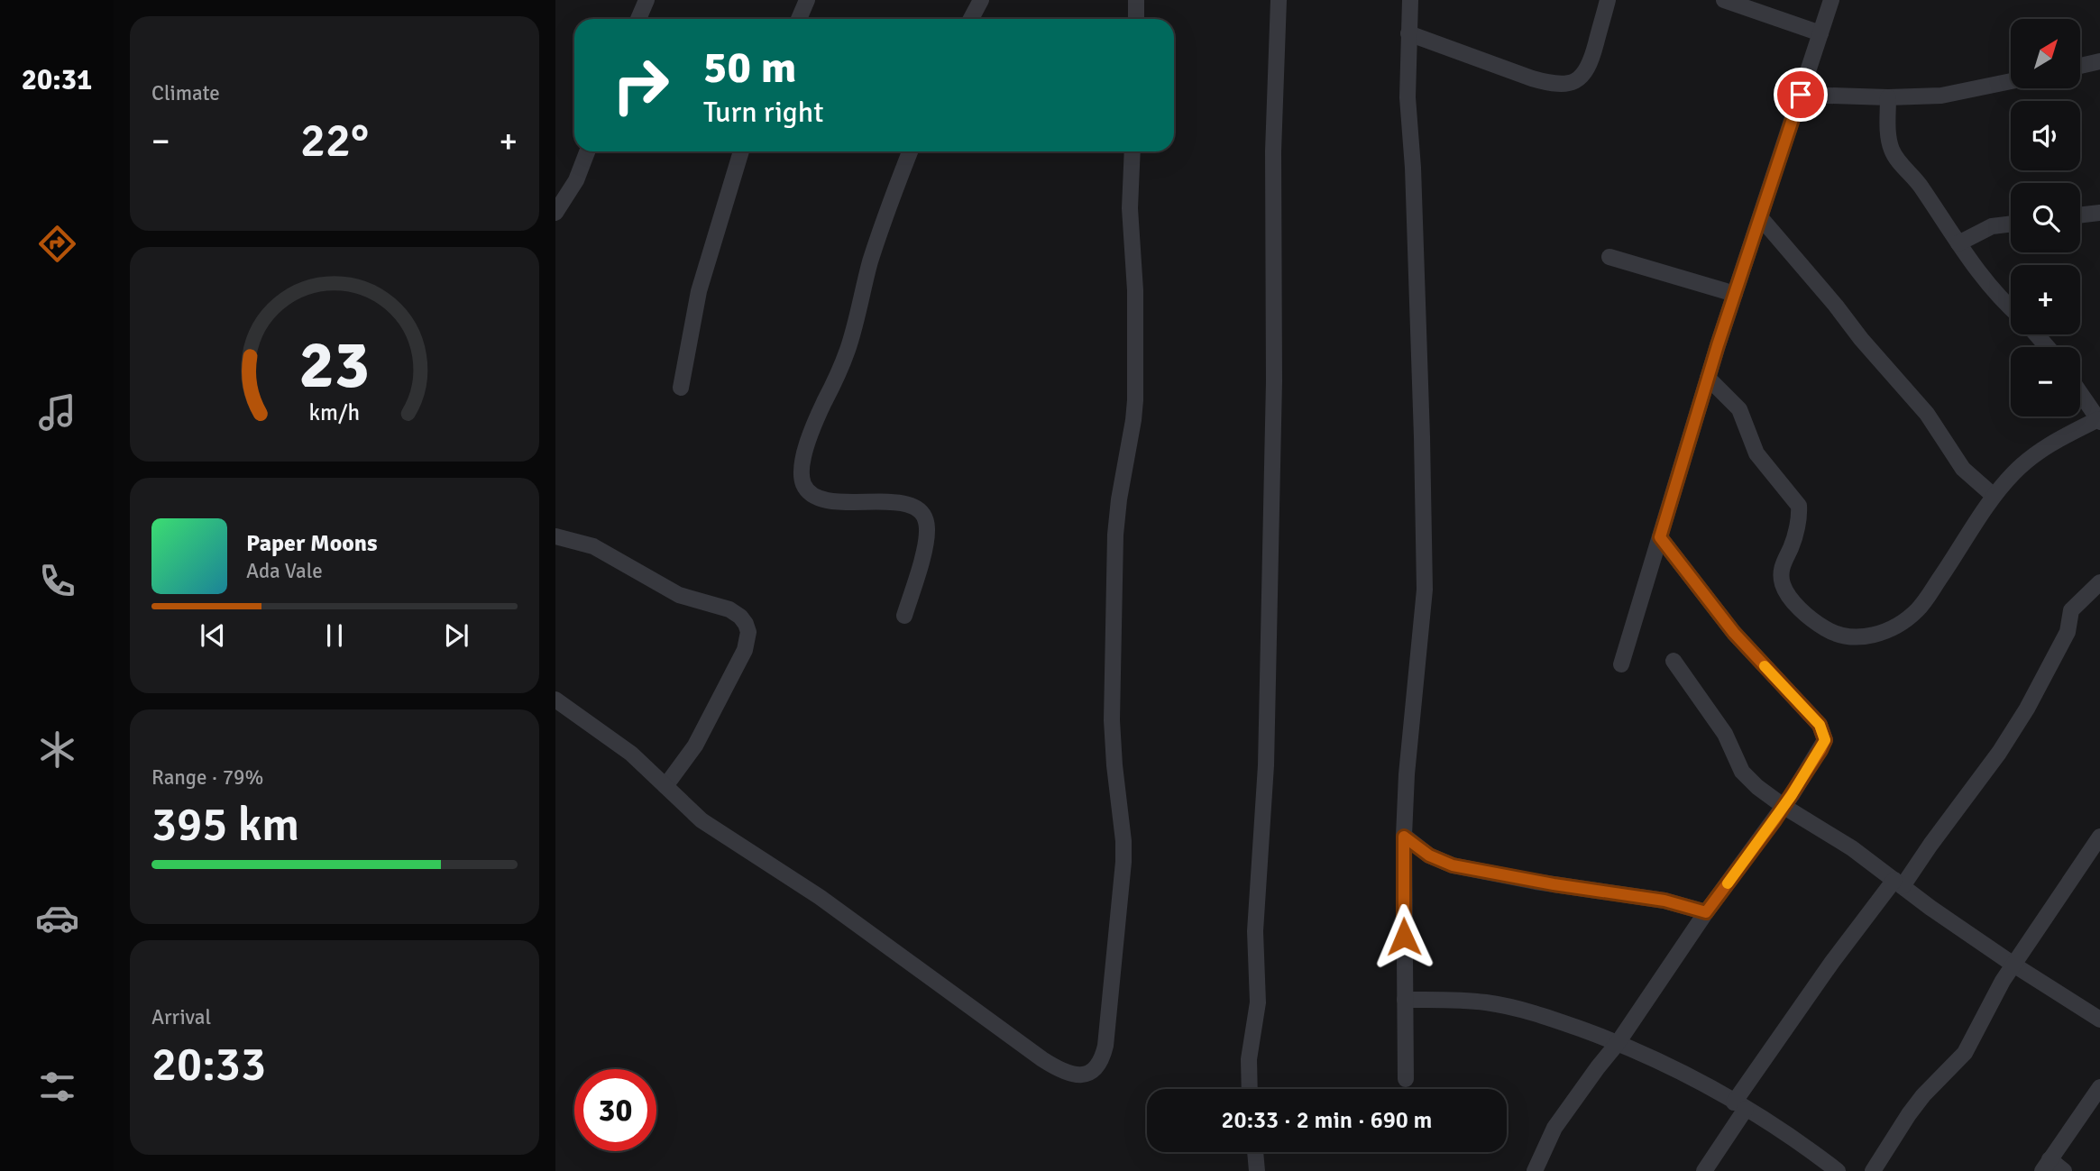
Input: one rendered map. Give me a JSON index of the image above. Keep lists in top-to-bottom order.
{
  "north": "top right",
  "page": {
    "tabs": "20:31",
    "tile": [
      "Climate",
      ["Range · 79%", "395 km"],
      ["Arrival", "20:33"]
    ],
    "map_buttons": ["+", "−"],
    "turn": ["50 m", "Turn right"],
    "heat": ["−", "22°", "+"],
    "song": ["Paper Moons", "Ada Vale"],
    "limit": "30",
    "trip": "20:33 · 2 min · 690 m",
    "gauge": ["23", "km/h"]
  }
}
